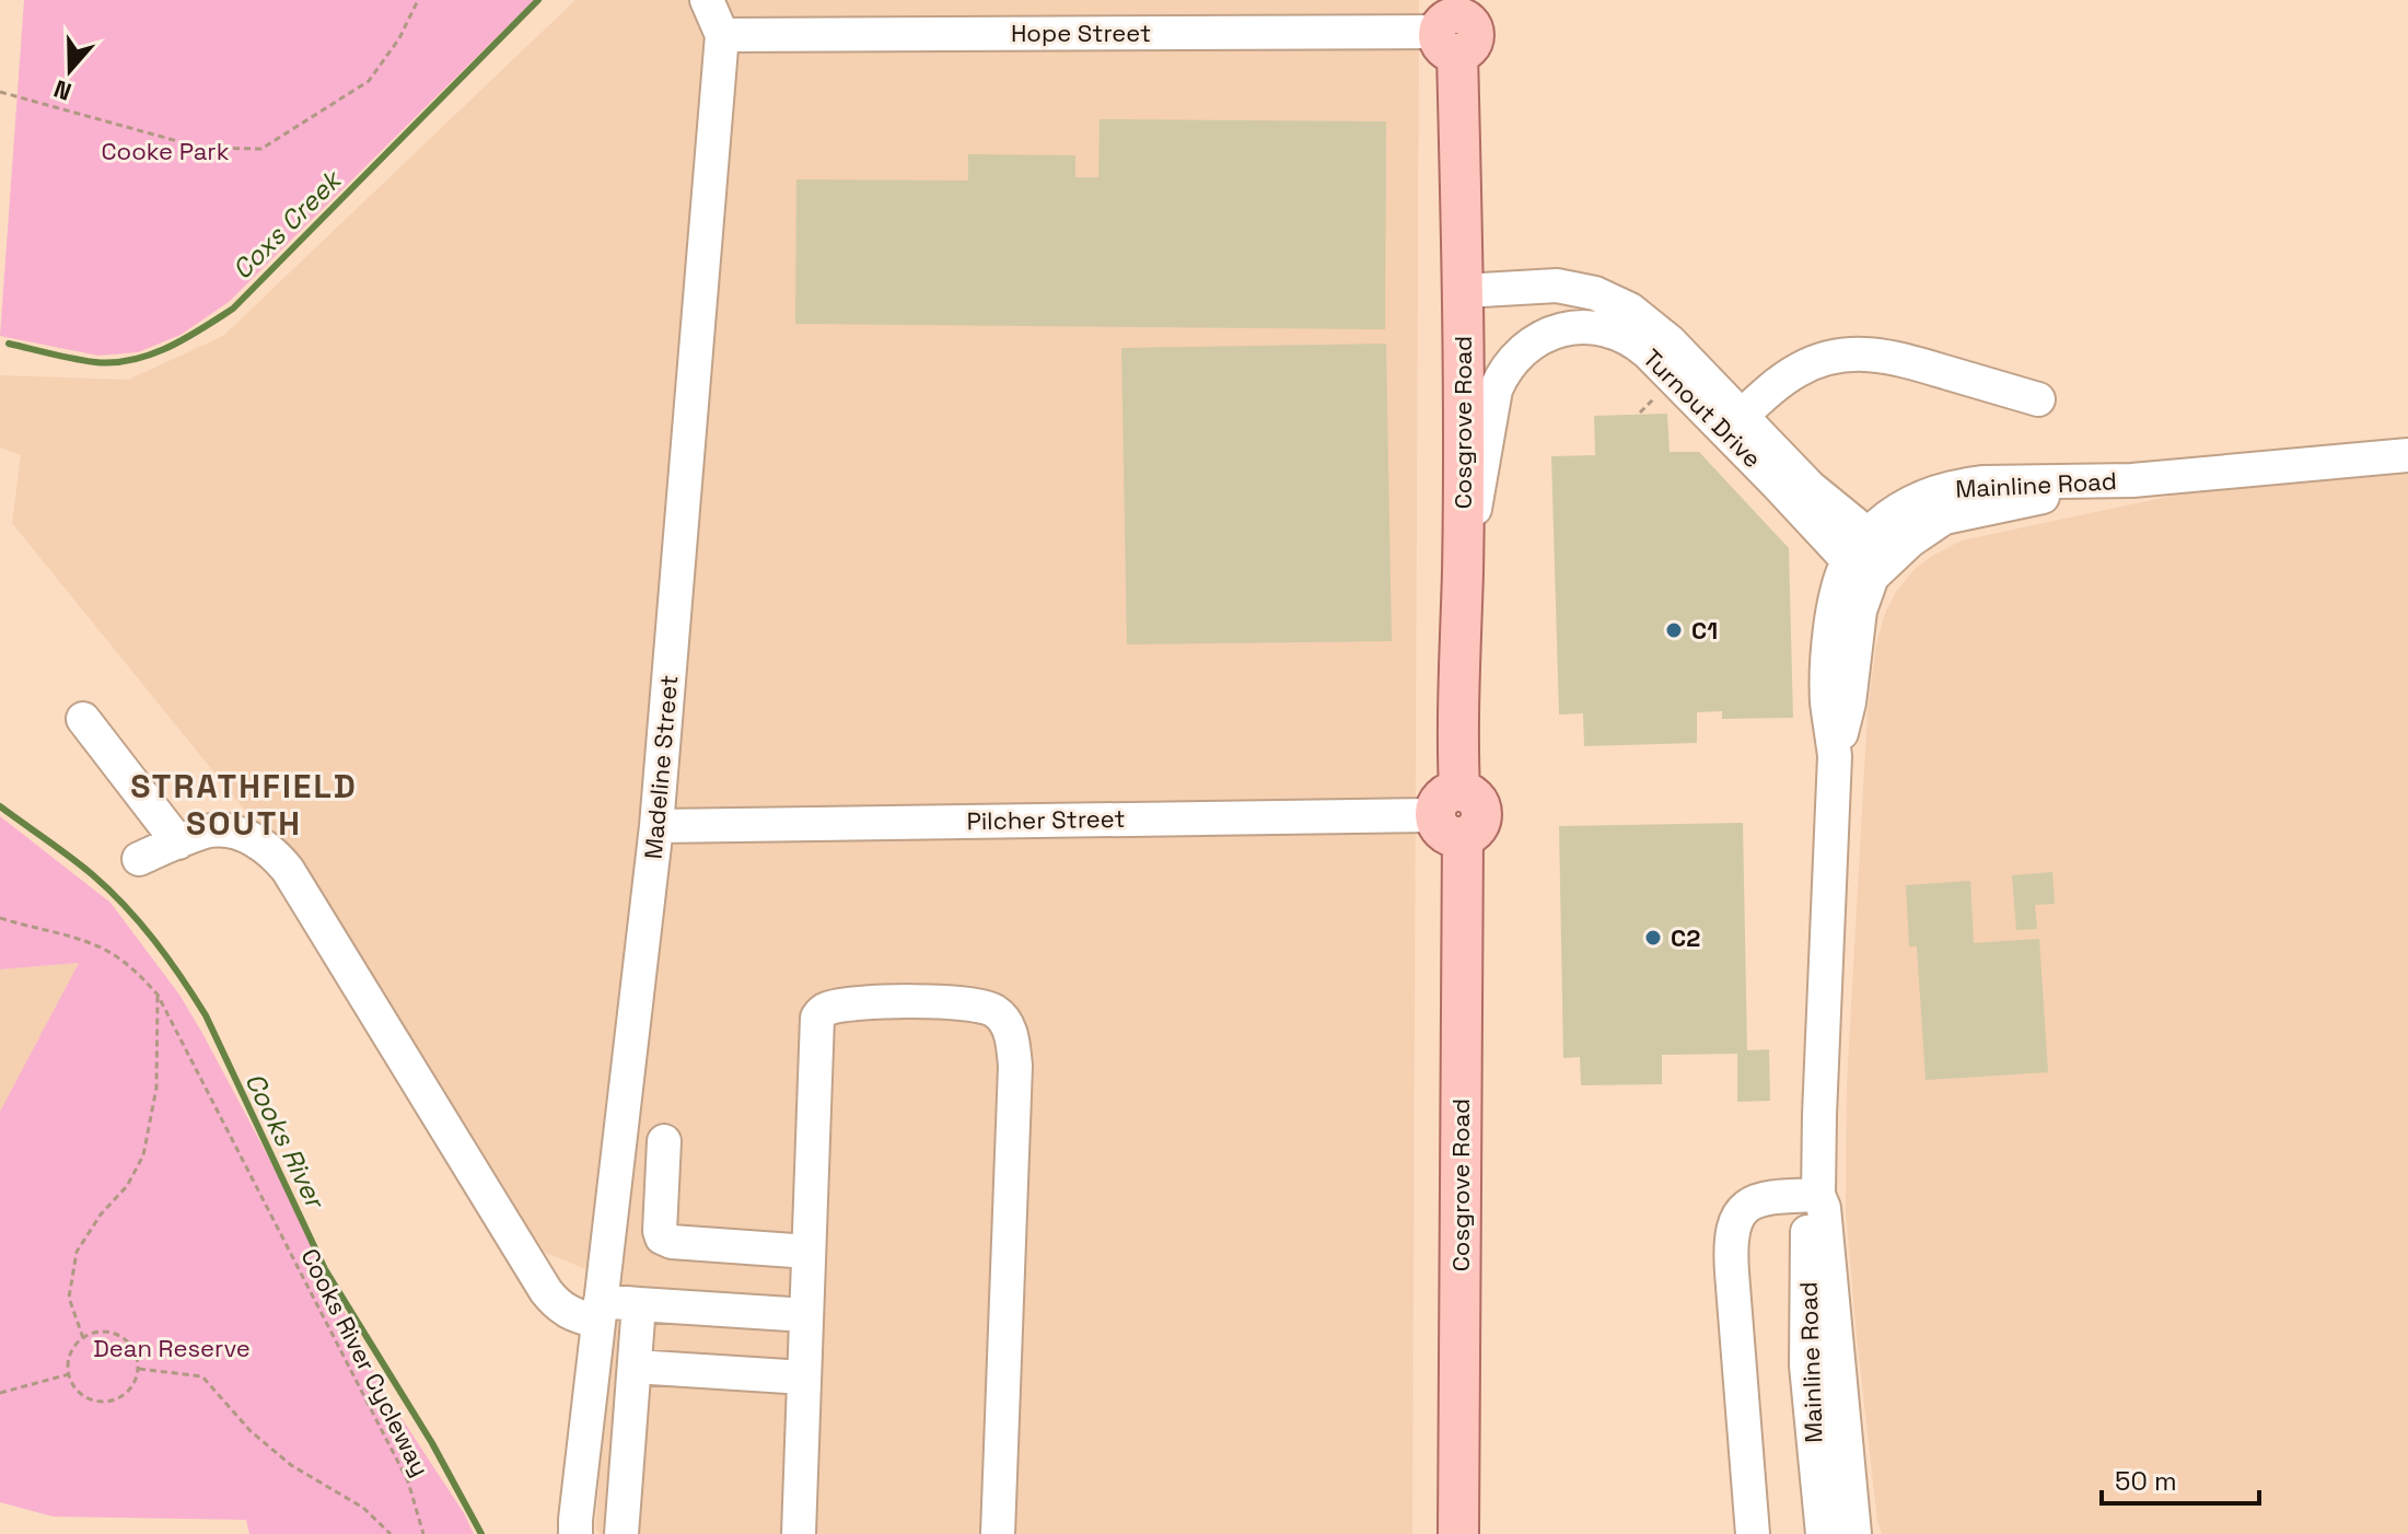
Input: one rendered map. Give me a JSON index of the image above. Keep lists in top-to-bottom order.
{
  "streets": {
    "main road": ["Cosgrove Road"],
    "street": [
      "Hope Street",
      "Turnout Drive",
      "Mainline Road",
      "Madeline Street",
      "Pilcher Street"
    ],
    "path": ["Cooks River Cycleway"]
  },
  "crossings": [
    ["Hope Street", "Cosgrove Road"],
    ["Hope Street", "Madeline Street"],
    ["Turnout Drive", "Cosgrove Road"],
    ["Turnout Drive", "Mainline Road"],
    ["Cosgrove Road", "Pilcher Street"],
    ["Madeline Street", "Pilcher Street"]
  ],
  "districts": ["STRATHFIELD SOUTH"],
  "water": ["Coxs Creek", "Cooks River"],
  "parks": ["Cooke Park", "Dean Reserve"],
  "places": ["C1", "C2"],
  "scale_bar": "50 m",
  "north": "bottom"
}
